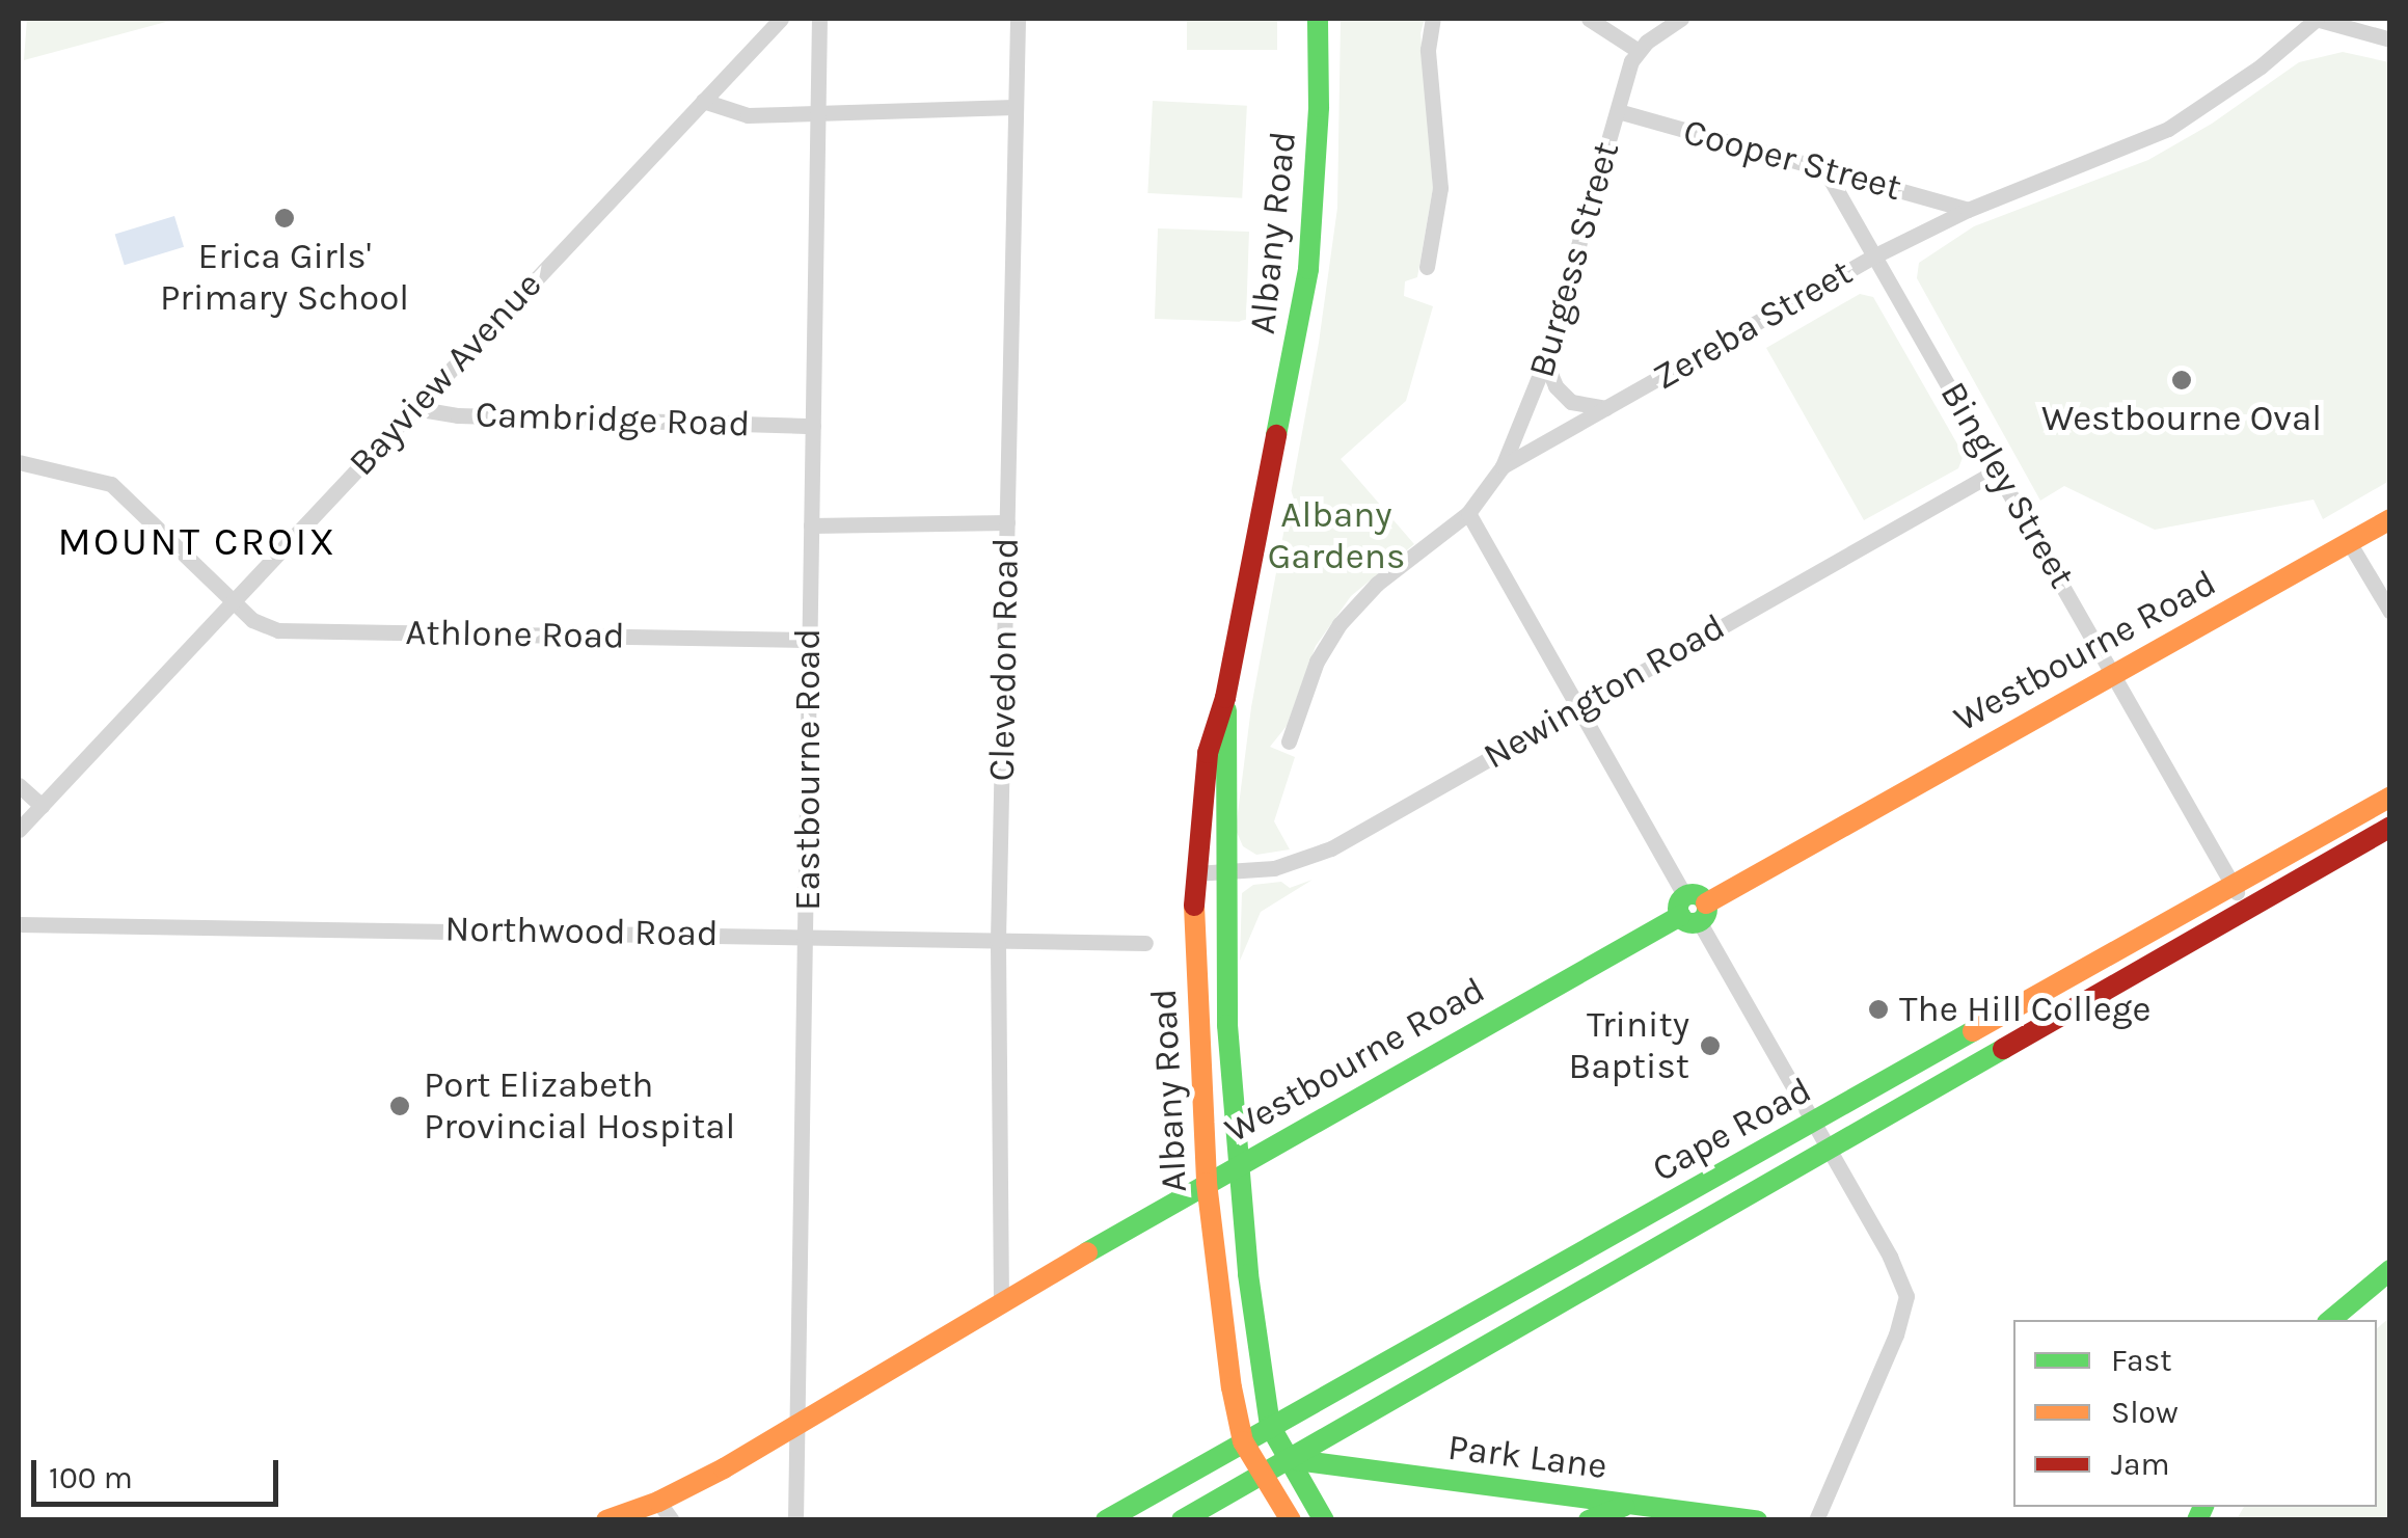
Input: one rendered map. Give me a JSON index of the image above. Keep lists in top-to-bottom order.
{
  "streets": {
    "main road": [
      "Albany Road",
      "Westbourne Road",
      "Cape Road",
      "Park Lane"
    ],
    "street": [
      "Cooper Street",
      "Burgess Street",
      "Zereba Street",
      "Bayview Avenue",
      "Cambridge Road",
      "Bingley Street",
      "Athlone Road",
      "Clevedon Road",
      "Newington Road",
      "Eastbourne Road",
      "Northwood Road"
    ]
  },
  "crossings": [
    ["Cooper Street", "Burgess Street"],
    ["Cooper Street", "Zereba Street"],
    ["Cooper Street", "Bingley Street"],
    ["Albany Road", "Westbourne Road"],
    ["Albany Road", "Newington Road"],
    ["Albany Road", "Cape Road"],
    ["Albany Road", "Park Lane"],
    ["Burgess Street", "Zereba Street"],
    ["Zereba Street", "Bingley Street"],
    ["Bayview Avenue", "Cambridge Road"],
    ["Bayview Avenue", "Athlone Road"],
    ["Cambridge Road", "Eastbourne Road"],
    ["Bingley Street", "Westbourne Road"],
    ["Bingley Street", "Newington Road"],
    ["Bingley Street", "Cape Road"],
    ["Athlone Road", "Eastbourne Road"],
    ["Westbourne Road", "Clevedon Road"],
    ["Westbourne Road", "Eastbourne Road"],
    ["Clevedon Road", "Northwood Road"],
    ["Eastbourne Road", "Northwood Road"],
    ["Cape Road", "Park Lane"]
  ],
  "districts": ["MOUNT CROIX"],
  "parks": ["Albany Gardens"],
  "places": [
    "Erica Girls' Primary School",
    "Westbourne Oval",
    "The Hill College",
    "Trinity Baptist",
    "Port Elizabeth Provincial Hospital"
  ],
  "legend": ["Fast", "Slow", "Jam"],
  "scale_bar": "100 m"
}
